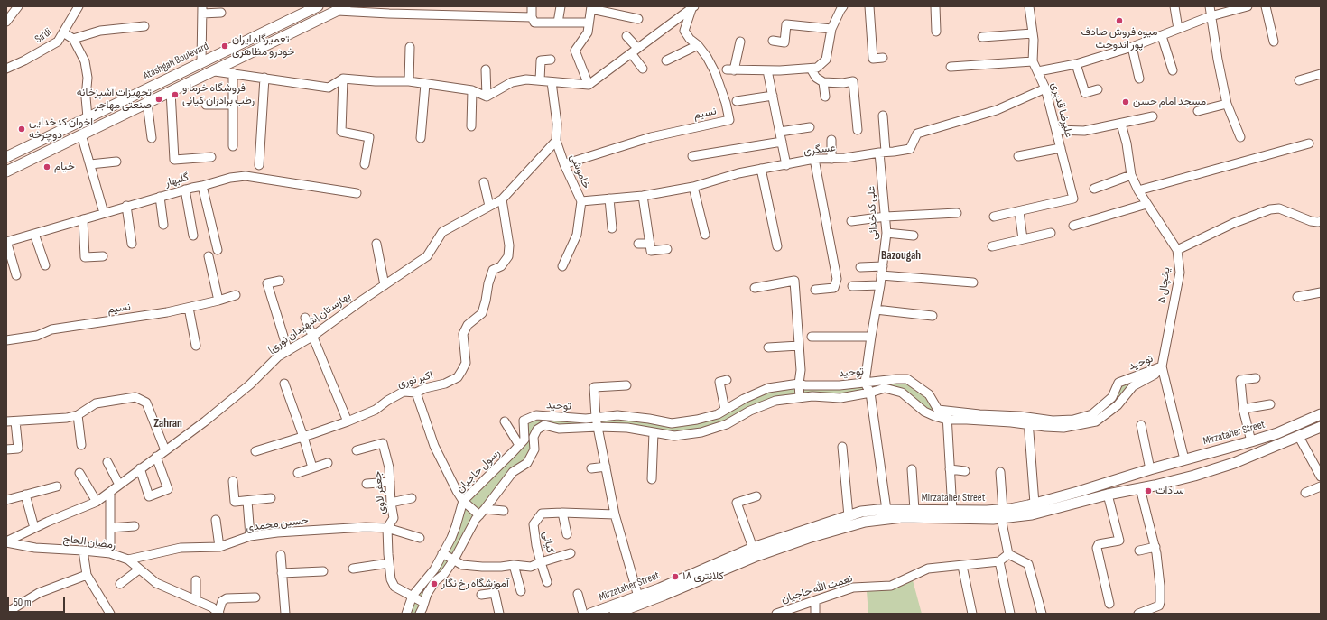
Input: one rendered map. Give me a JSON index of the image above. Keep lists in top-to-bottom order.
{
  "streets": {
    "main road": ["Atashgah Boulevard", "Mirzataher Street"],
    "street": [
      "Sa'di",
      "علیرضا قدیری",
      "نسیم",
      "عسگری",
      "خاموشی",
      "گلبهار",
      "علی کدخدائی",
      "یخچال ۵",
      "بهارستان (شهیدان نوری)",
      "توحید",
      "اکبر نوری",
      "رسول حاجیان",
      "جعفر لاوی",
      "حسین محمدی",
      "رمضان الحاج",
      "کیانی",
      "نعمت الله حاجیان"
    ]
  },
  "crossings": [
    ["علیرضا قدیری", "عسگری"],
    ["نسیم", "خاموشی"],
    ["عسگری", "خاموشی"],
    ["عسگری", "علی کدخدائی"],
    ["خاموشی", "بهارستان (شهیدان نوری)"],
    ["علی کدخدائی", "توحید"],
    ["یخچال ۵", "توحید"],
    ["یخچال ۵", "Mirzataher Street"],
    ["بهارستان (شهیدان نوری)", "اکبر نوری"],
    ["بهارستان (شهیدان نوری)", "رمضان الحاج"],
    ["توحید", "رسول حاجیان"],
    ["رسول حاجیان", "جعفر لاوی"],
    ["رسول حاجیان", "کیانی"],
    ["جعفر لاوی", "حسین محمدی"],
    ["حسین محمدی", "رمضان الحاج"]
  ],
  "districts": ["Bazougah", "Zahran"],
  "places": [
    "میوه فروش صادف پور اندوخت",
    "تعمیرگاه ایران خودرو مظاهری",
    "فروشگاه خرما و رطب برادران کیانی",
    "تجهیزات آشپزخانه صنعتی مهاجر",
    "مسجد امام حسن",
    "اخوان کدخدایی دوچرخه",
    "خیام",
    "سادات",
    "کلانتری ۱۸",
    "آموزشگاه رخ نگار"
  ],
  "scale_bar": "50 m"
}
